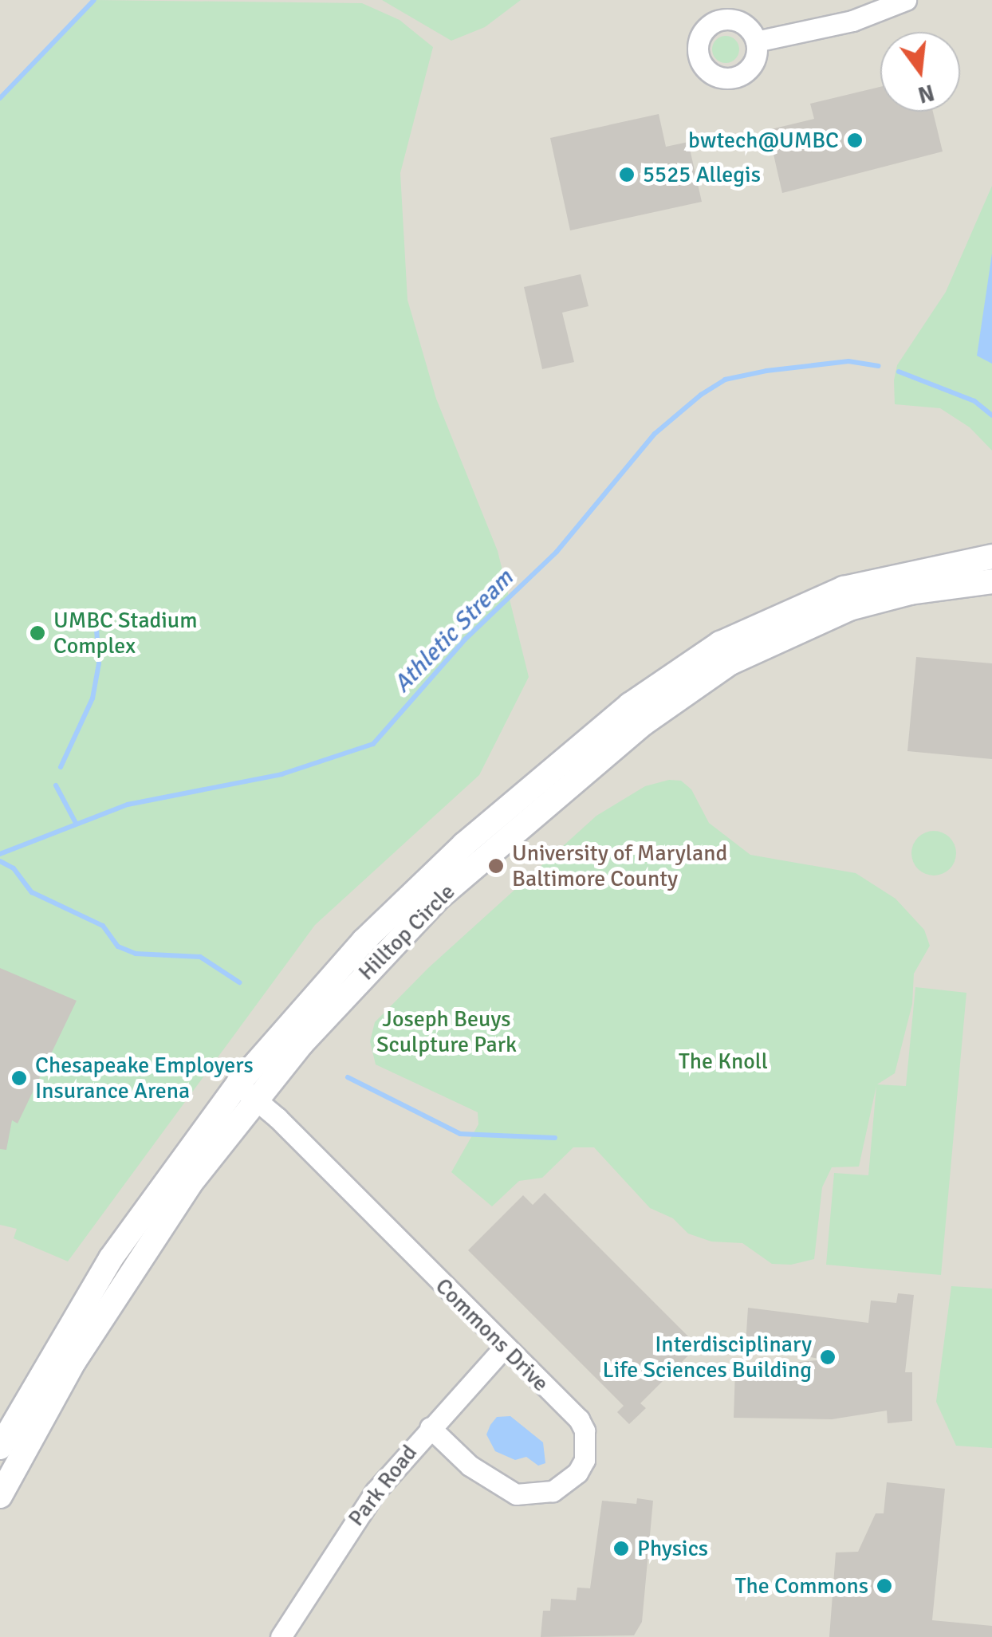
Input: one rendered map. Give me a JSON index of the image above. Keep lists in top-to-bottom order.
{
  "streets": {
    "street": ["Hilltop Circle", "Commons Drive", "Park Road"]
  },
  "crossings": [
    ["Hilltop Circle", "Commons Drive"],
    ["Commons Drive", "Park Road"]
  ],
  "water": ["Athletic Stream"],
  "parks": ["Joseph Beuys Sculpture Park", "The Knoll"],
  "places": [
    "bwtech@UMBC",
    "5525 Allegis",
    "UMBC Stadium Complex",
    "University of Maryland Baltimore County",
    "Chesapeake Employers Insurance Arena",
    "Interdisciplinary Life Sciences Building",
    "Physics",
    "The Commons"
  ],
  "north": "bottom"
}
